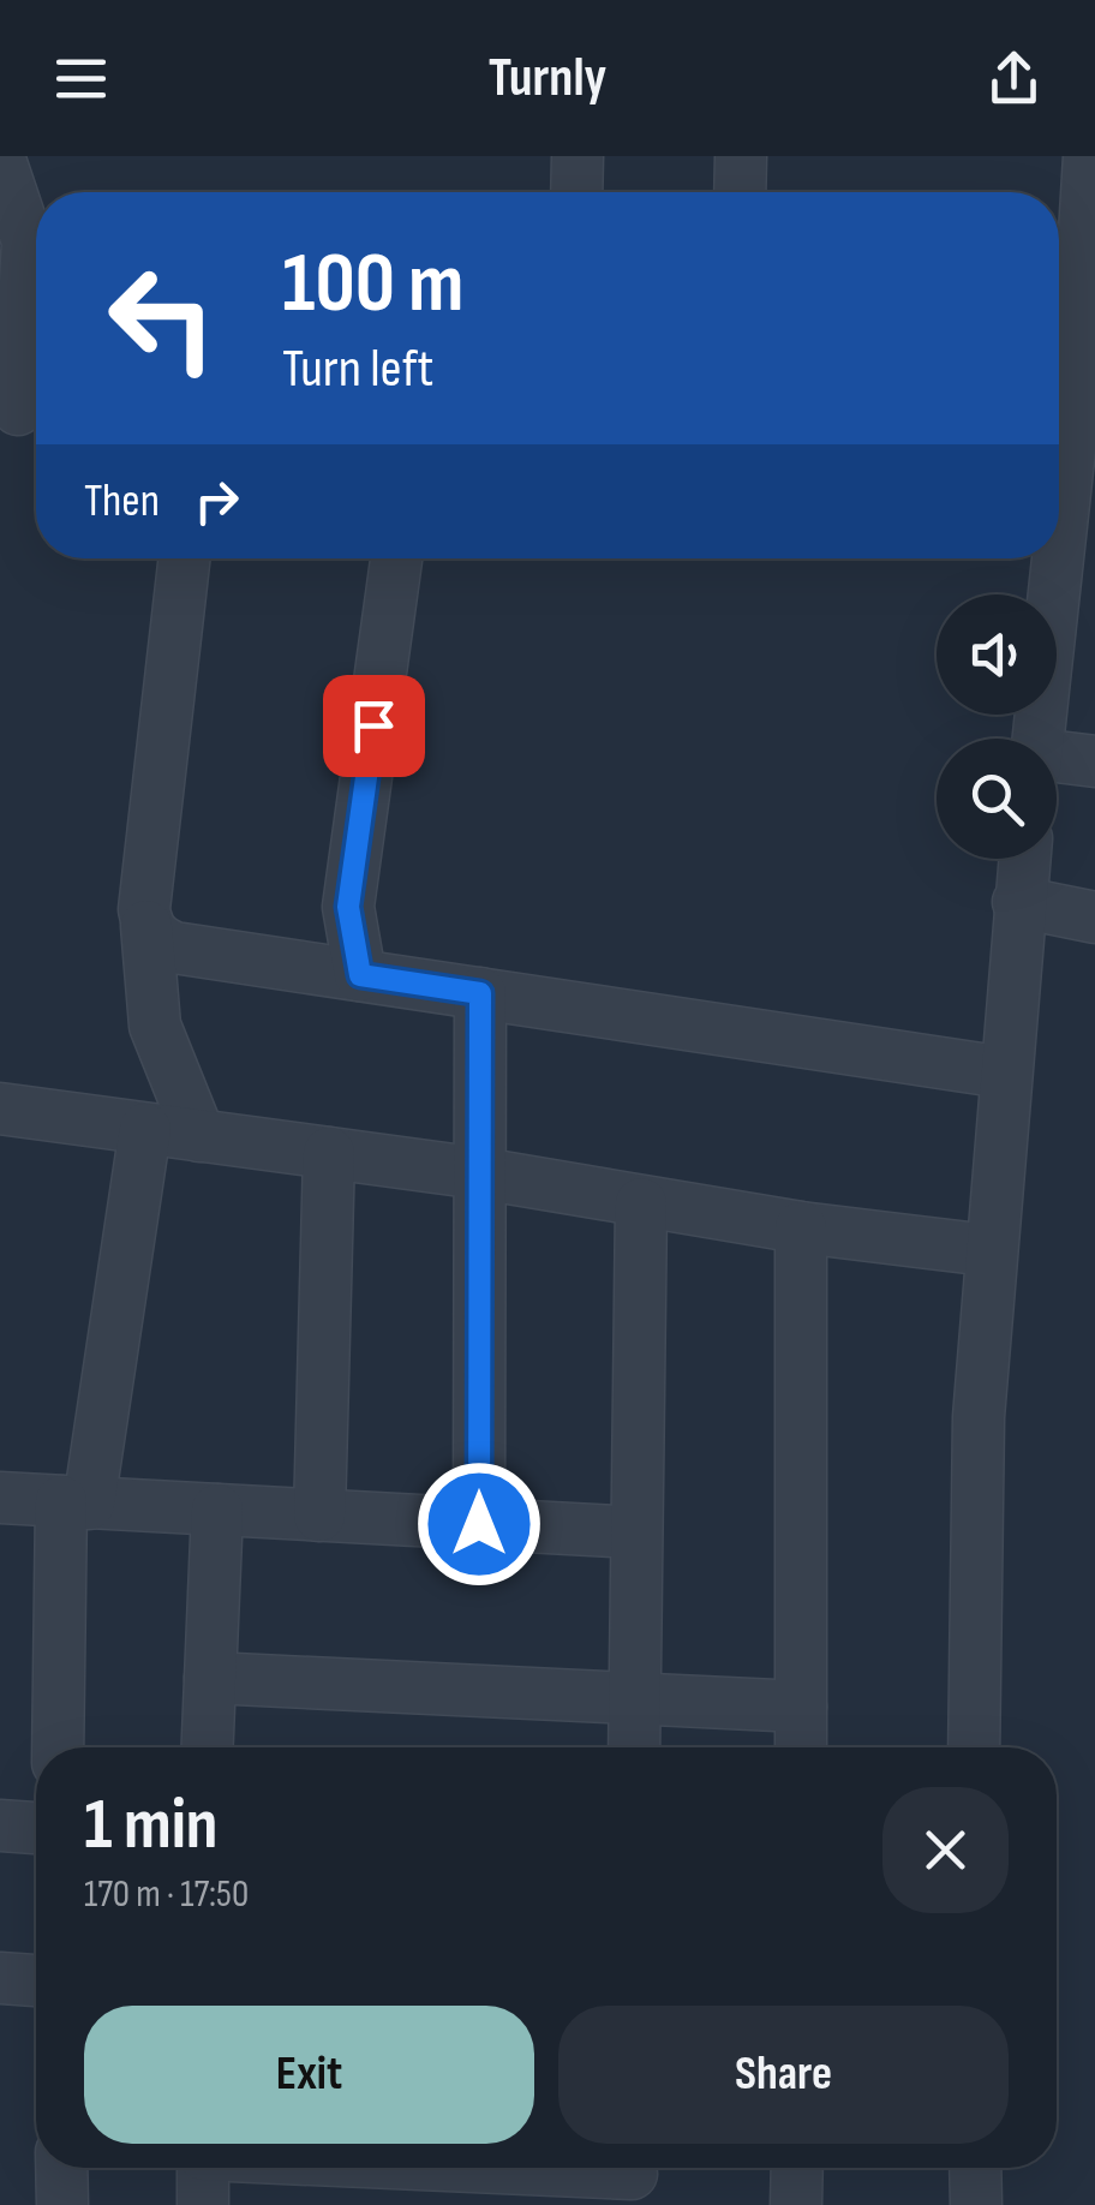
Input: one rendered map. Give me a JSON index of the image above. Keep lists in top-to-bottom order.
{
  "page": {
    "header": "Turnly",
    "turn": ["100 m", "Turn left"],
    "then": "Then",
    "heading": ["1 min", "170 m · 17:50"],
    "buttons": ["Exit", "Share"]
  }
}
